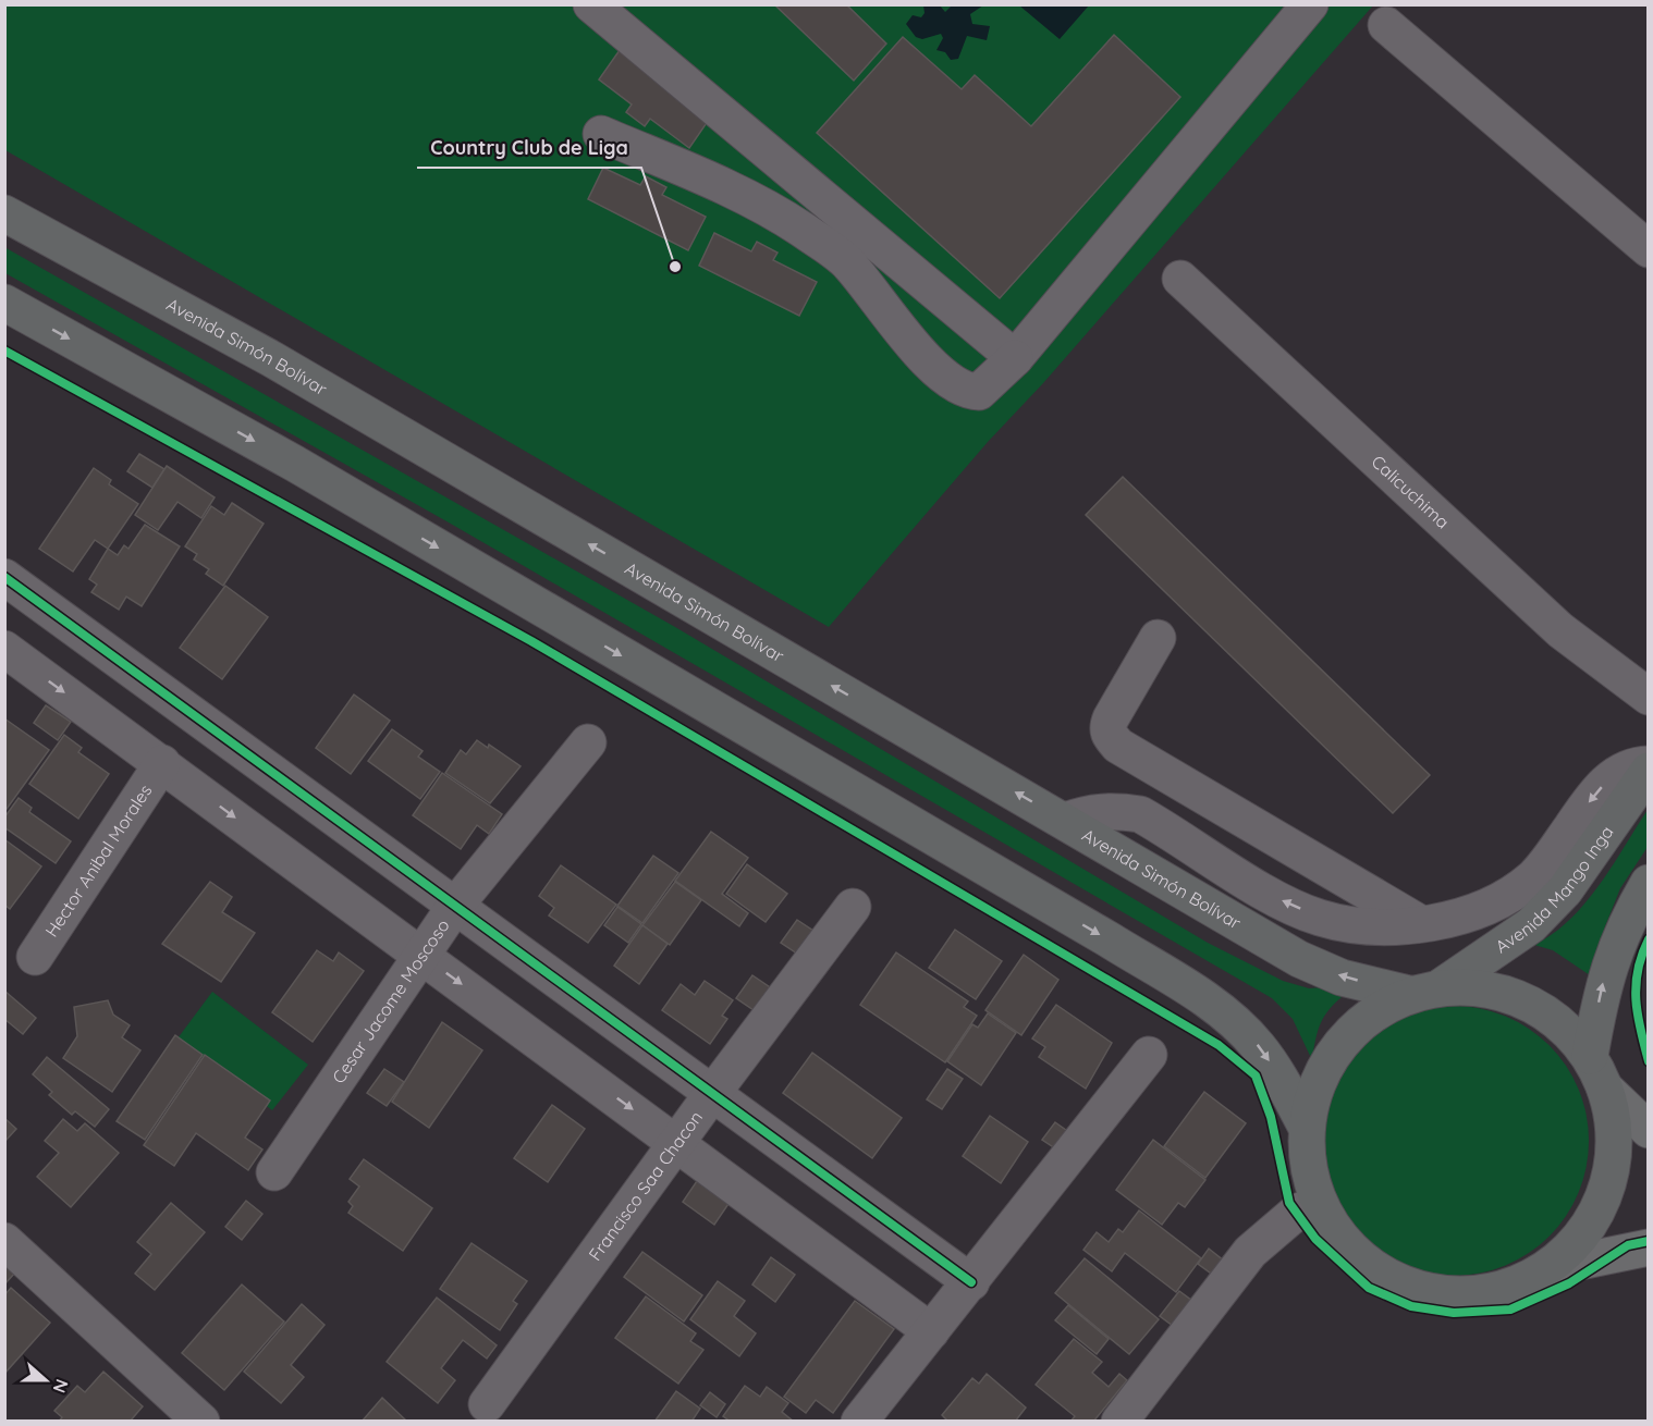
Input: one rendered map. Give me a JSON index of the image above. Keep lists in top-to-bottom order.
{
  "streets": {
    "highway": ["Avenida Simón Bolívar", "Avenida Mango Inga"],
    "street": [
      "Calicuchima",
      "Hector Anibal Morales",
      "Cesar Jacome Moscoso",
      "Francisco Saa Chacon"
    ]
  },
  "crossings": [
    ["Avenida Simón Bolívar", "Avenida Mango Inga"]
  ],
  "places": ["Country Club de Liga"],
  "north": "right"
}
